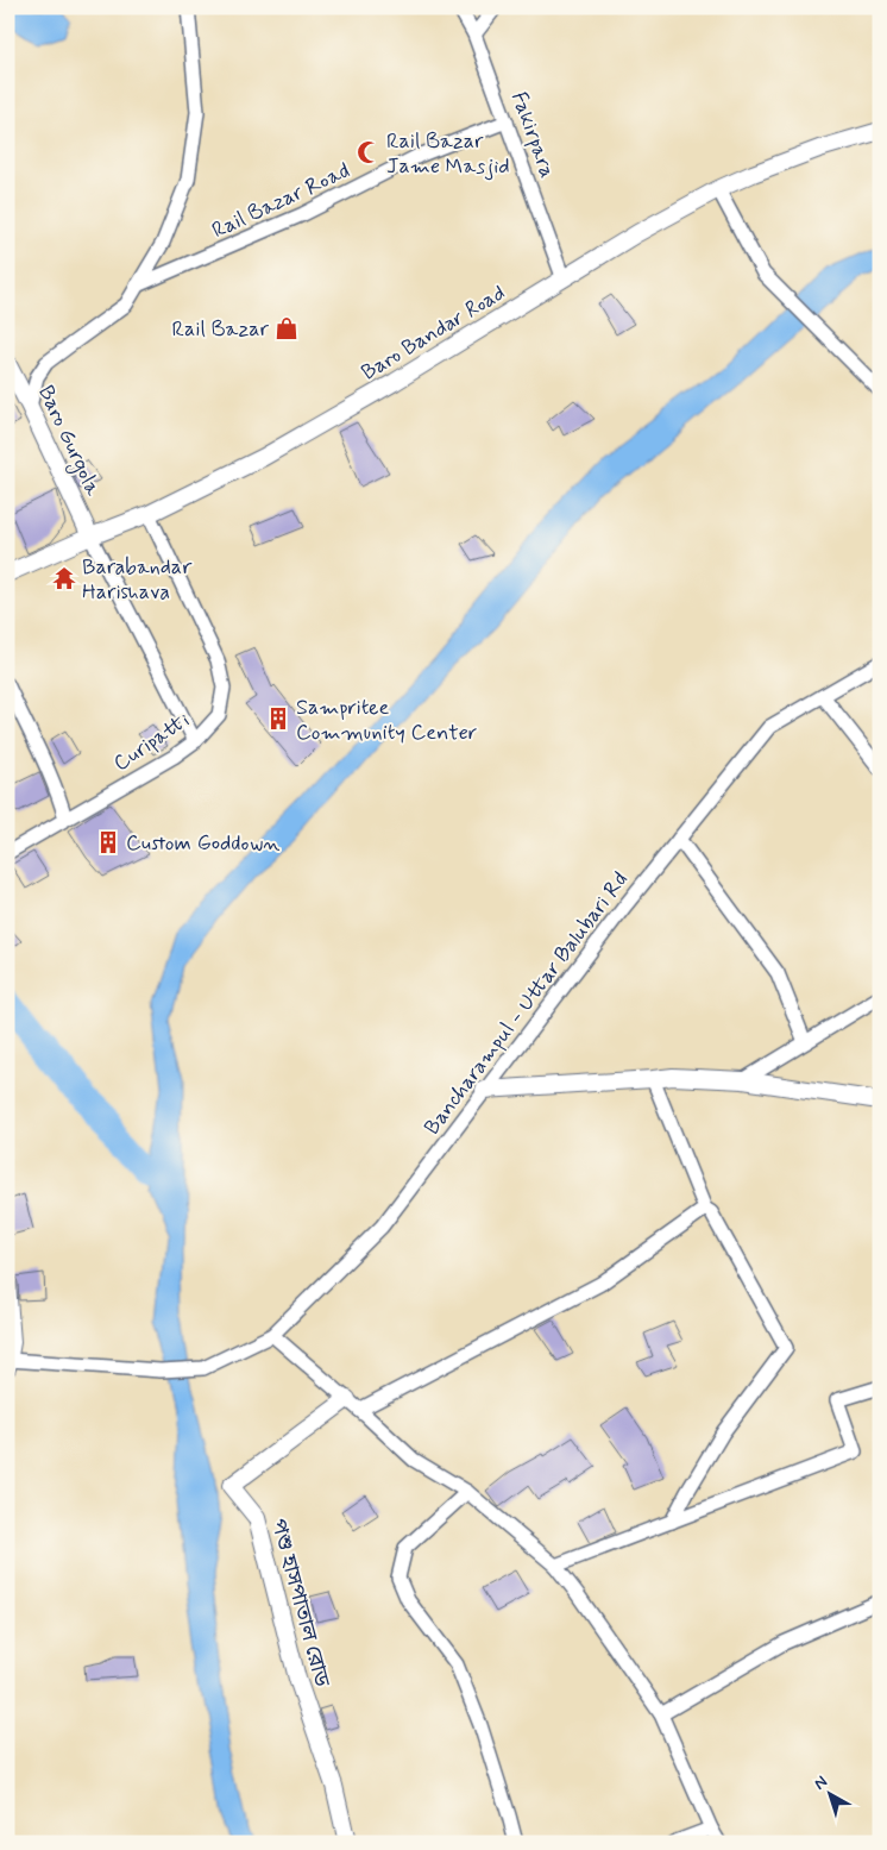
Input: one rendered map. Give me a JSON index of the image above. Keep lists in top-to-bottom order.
{
  "streets": {
    "street": [
      "Fakirpara",
      "Rail Bazar Road",
      "Baro Bandar Road",
      "Baro Gurgola",
      "Curipatti",
      "Bancharampul - Uttar Balubari Rd",
      "পশু হাসপাতাল রোড"
    ]
  },
  "crossings": [
    ["Fakirpara", "Rail Bazar Road"],
    ["Fakirpara", "Baro Bandar Road"],
    ["Baro Bandar Road", "Baro Gurgola"],
    ["Baro Bandar Road", "Curipatti"]
  ],
  "places": {
    "mosque": ["Rail Bazar Jame Masjid"],
    "shop": ["Rail Bazar"],
    "temple": ["Barabandar Harishava"],
    "building": ["Sampritee Community Center", "Custom Goddown"]
  },
  "north": "top left"
}
